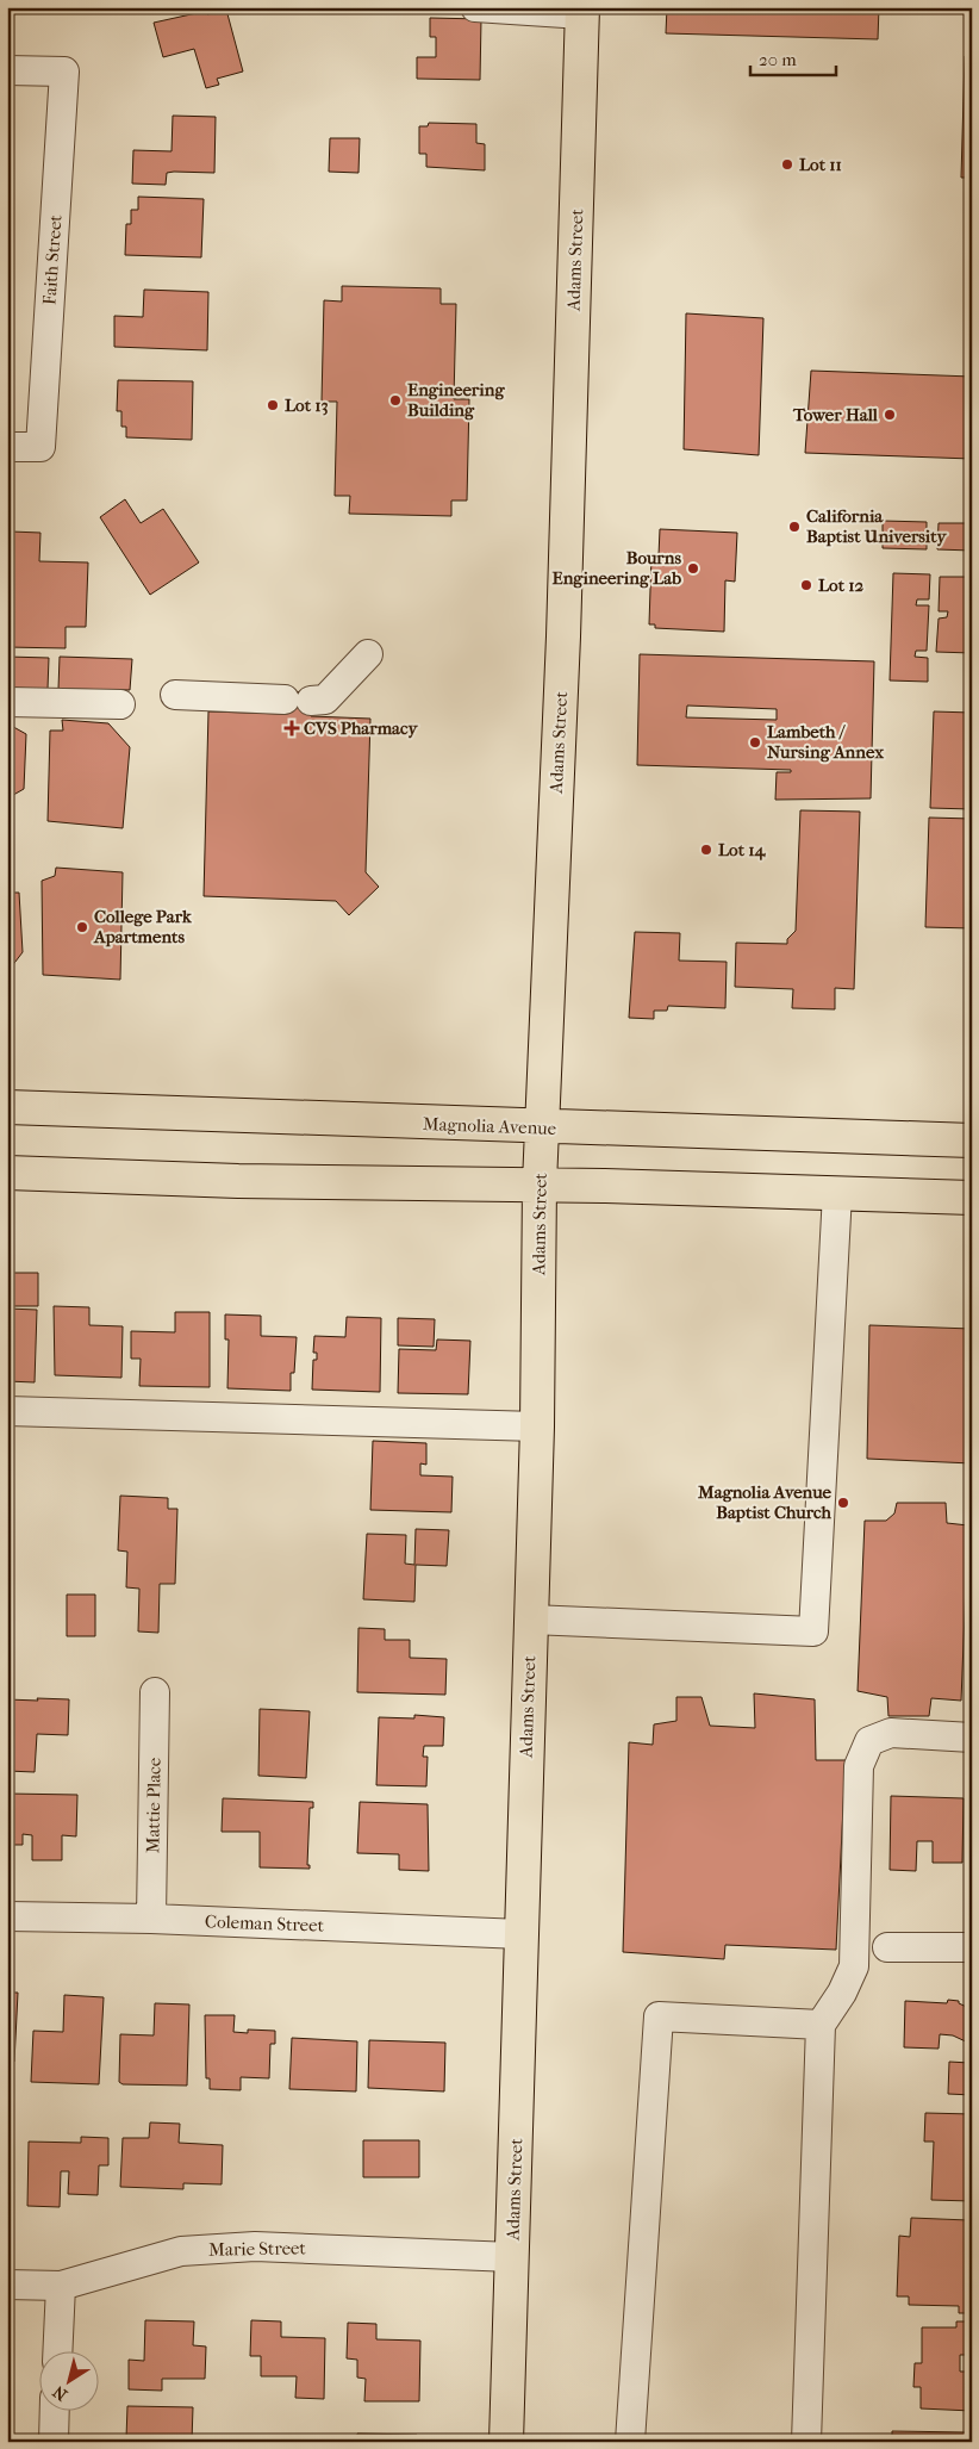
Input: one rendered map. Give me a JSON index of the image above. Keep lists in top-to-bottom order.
{
  "streets": {
    "main road": ["Adams Street", "Magnolia Avenue"],
    "street": [
      "Faith Street",
      "Mattie Place",
      "Coleman Street",
      "Marie Street"
    ]
  },
  "crossings": [
    ["Adams Street", "Magnolia Avenue"],
    ["Adams Street", "Coleman Street"],
    ["Adams Street", "Marie Street"],
    ["Mattie Place", "Coleman Street"]
  ],
  "places": {
    "other": [
      "Lot 11",
      "Engineering Building",
      "Lot 13",
      "Tower Hall",
      "California Baptist University",
      "Bourns Engineering Lab",
      "Lot 12",
      "Lambeth / Nursing Annex",
      "Lot 14",
      "College Park Apartments",
      "Magnolia Avenue Baptist Church"
    ],
    "health": ["CVS Pharmacy"]
  },
  "scale_bar": "20 m",
  "north": "bottom left"
}
